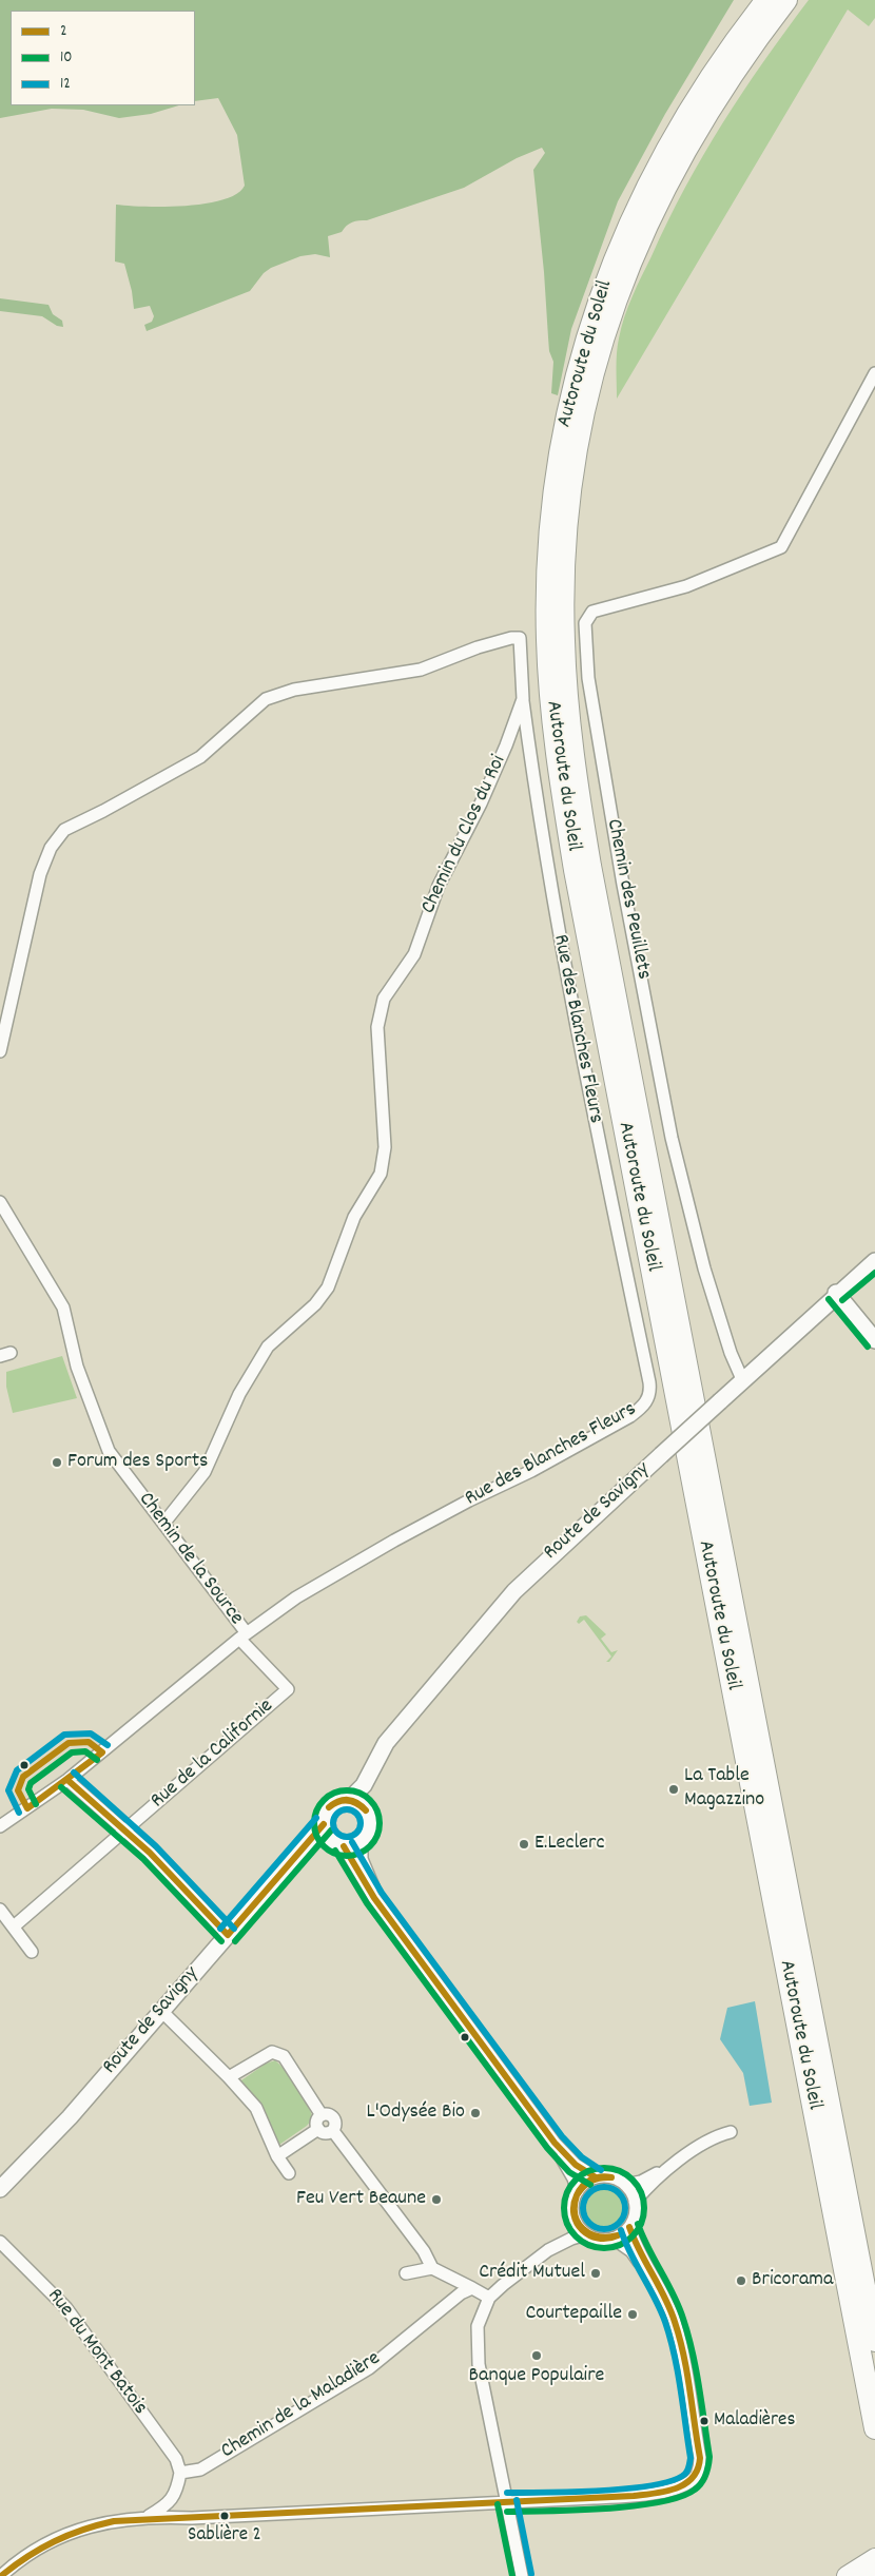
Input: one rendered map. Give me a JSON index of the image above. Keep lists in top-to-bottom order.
{
  "streets": {
    "highway": ["Autoroute du Soleil"],
    "main road": ["Route de Savigny"],
    "street": [
      "Chemin du Clos du Roi",
      "Chemin des Peuillets",
      "Rue des Blanches Fleurs",
      "Chemin de la Source",
      "Rue de la Californie",
      "Rue du Mont Batois",
      "Chemin de la Maladière"
    ]
  },
  "crossings": [
    ["Chemin du Clos du Roi", "Rue des Blanches Fleurs"],
    ["Chemin du Clos du Roi", "Chemin de la Source"],
    ["Chemin des Peuillets", "Route de Savigny"],
    ["Rue des Blanches Fleurs", "Chemin de la Source"],
    ["Rue des Blanches Fleurs", "Rue de la Californie"],
    ["Chemin de la Source", "Rue de la Californie"],
    ["Rue du Mont Batois", "Chemin de la Maladière"]
  ],
  "places": [
    "Forum des Sports",
    "La Table Magazzino",
    "E.Leclerc",
    "L'Odysée Bio",
    "Feu Vert Beaune",
    "Crédit Mutuel",
    "Bricorama",
    "Courtepaille",
    "Banque Populaire",
    "Maladières",
    "Sablière 2"
  ],
  "lines": ["transit line 10", "transit line 12", "transit line 2"],
  "legend": ["2", "10", "12"]
}
